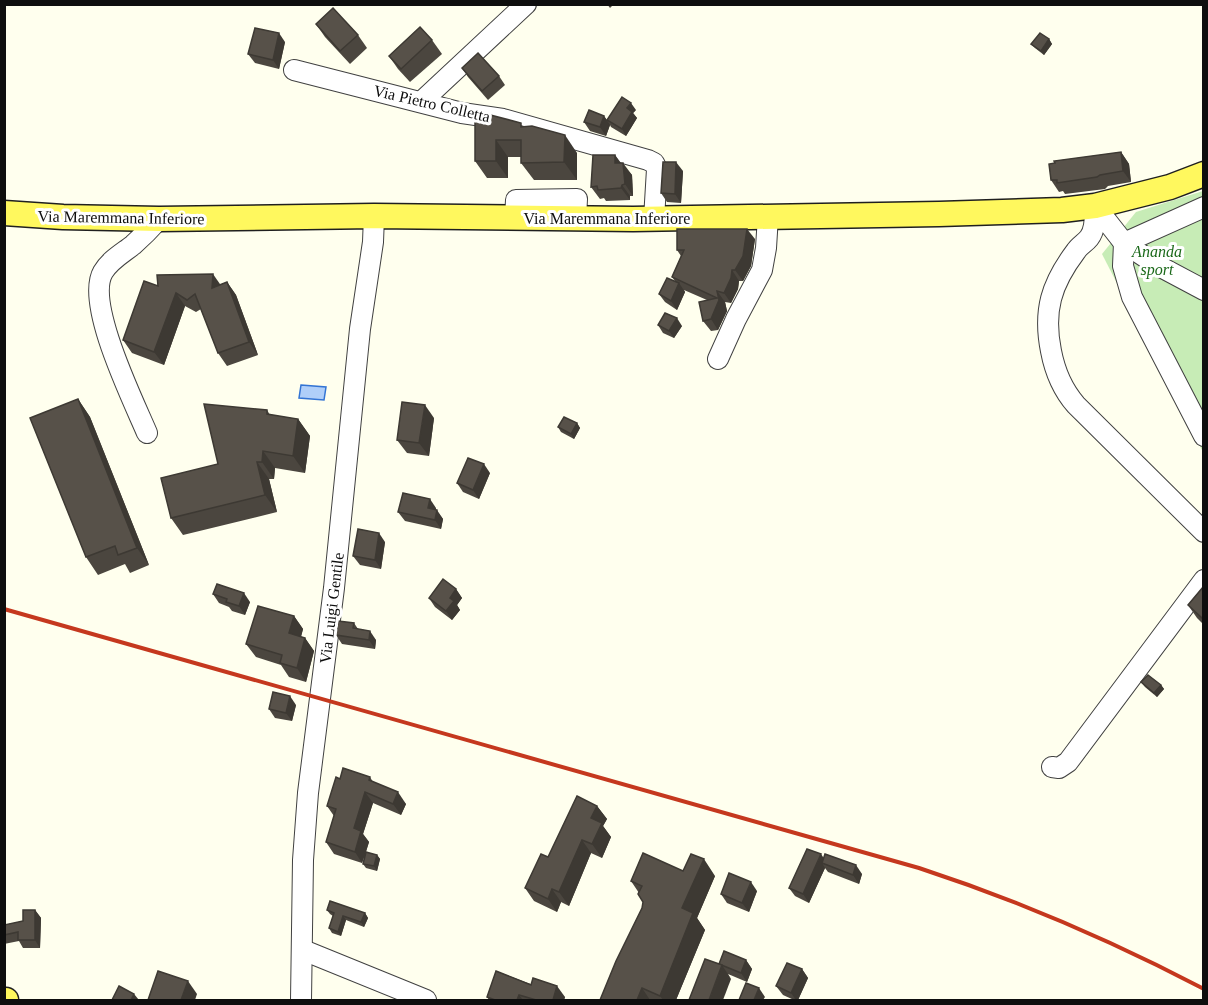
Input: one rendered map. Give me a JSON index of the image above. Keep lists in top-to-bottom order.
{
  "streets": {
    "main road": ["Via Maremmana Inferiore"],
    "street": ["Via Pietro Colletta", "Via Luigi Gentile"]
  },
  "crossings": [
    ["Via Pietro Colletta", "Via Maremmana Inferiore"],
    ["Via Maremmana Inferiore", "Via Luigi Gentile"]
  ],
  "parks": ["Ananda sport"]
}
